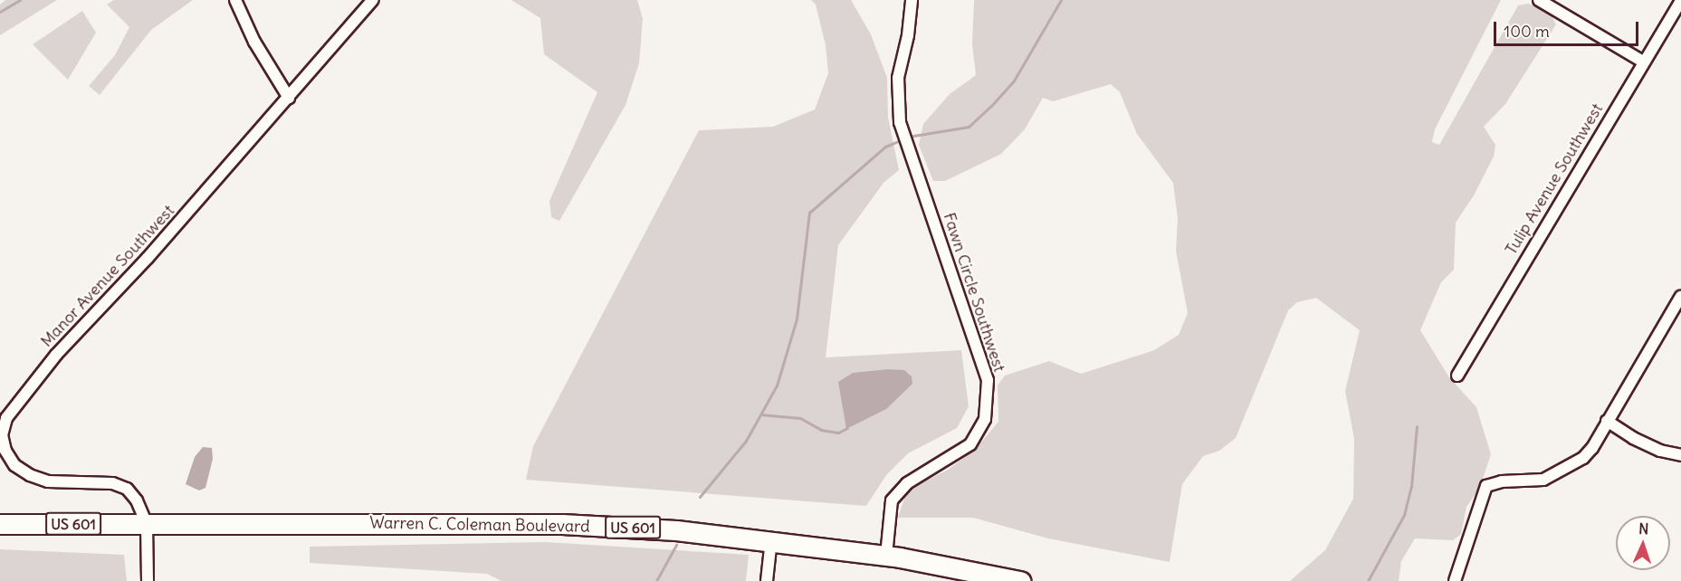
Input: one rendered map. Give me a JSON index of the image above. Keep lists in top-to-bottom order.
{
  "streets": {
    "highway": ["US 601", "Warren C. Coleman Boulevard"],
    "street": ["Tulip Avenue Southwest", "Manor Avenue Southwest", "Fawn Circle Southwest"]
  },
  "crossings": [
    ["Manor Avenue Southwest", "Warren C. Coleman Boulevard"],
    ["Fawn Circle Southwest", "Warren C. Coleman Boulevard"]
  ],
  "scale_bar": "100 m",
  "north": "top"
}
